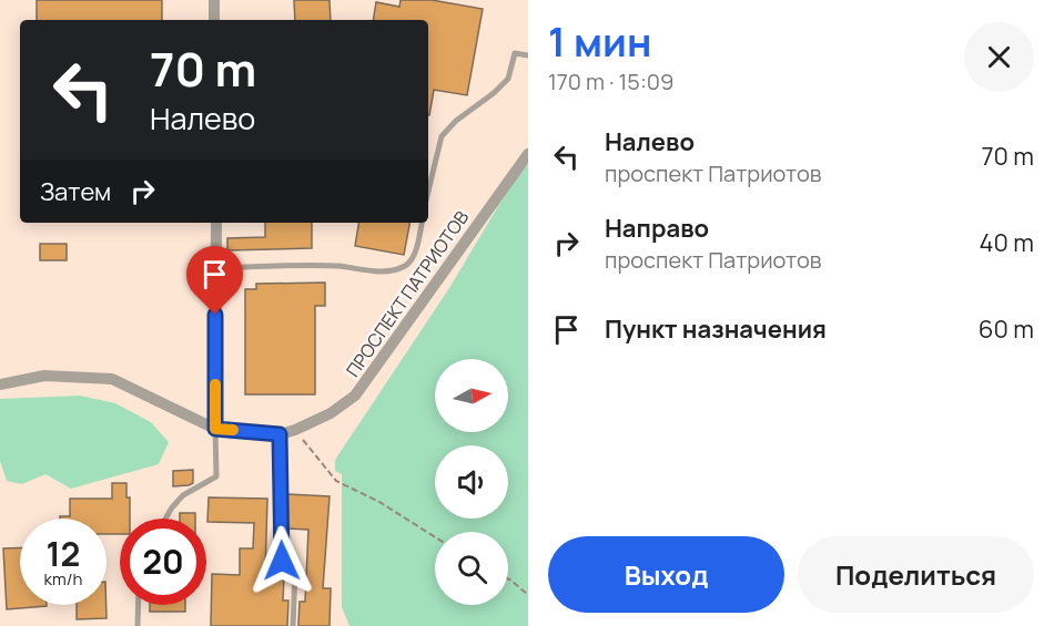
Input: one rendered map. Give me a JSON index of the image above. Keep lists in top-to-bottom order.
{
  "streets": {
    "street": ["ПРОСПЕКТ ПАТРИОТОВ"]
  },
  "north": "right",
  "page": {
    "heading": ["1 мин", "170 m · 15:09"],
    "turn": ["70 m", "Налево"],
    "list": [
      {
        "name": "Налево",
        "note": "проспект Патриотов",
        "value": "70 m"
      },
      {
        "name": "Направо",
        "note": "проспект Патриотов",
        "value": "40 m"
      },
      {
        "name": "Пункт назначения",
        "value": "60 m"
      }
    ],
    "then": "Затем",
    "speed": "12 km/h",
    "limit": "20",
    "buttons": ["Выход", "Поделиться"]
  }
}
